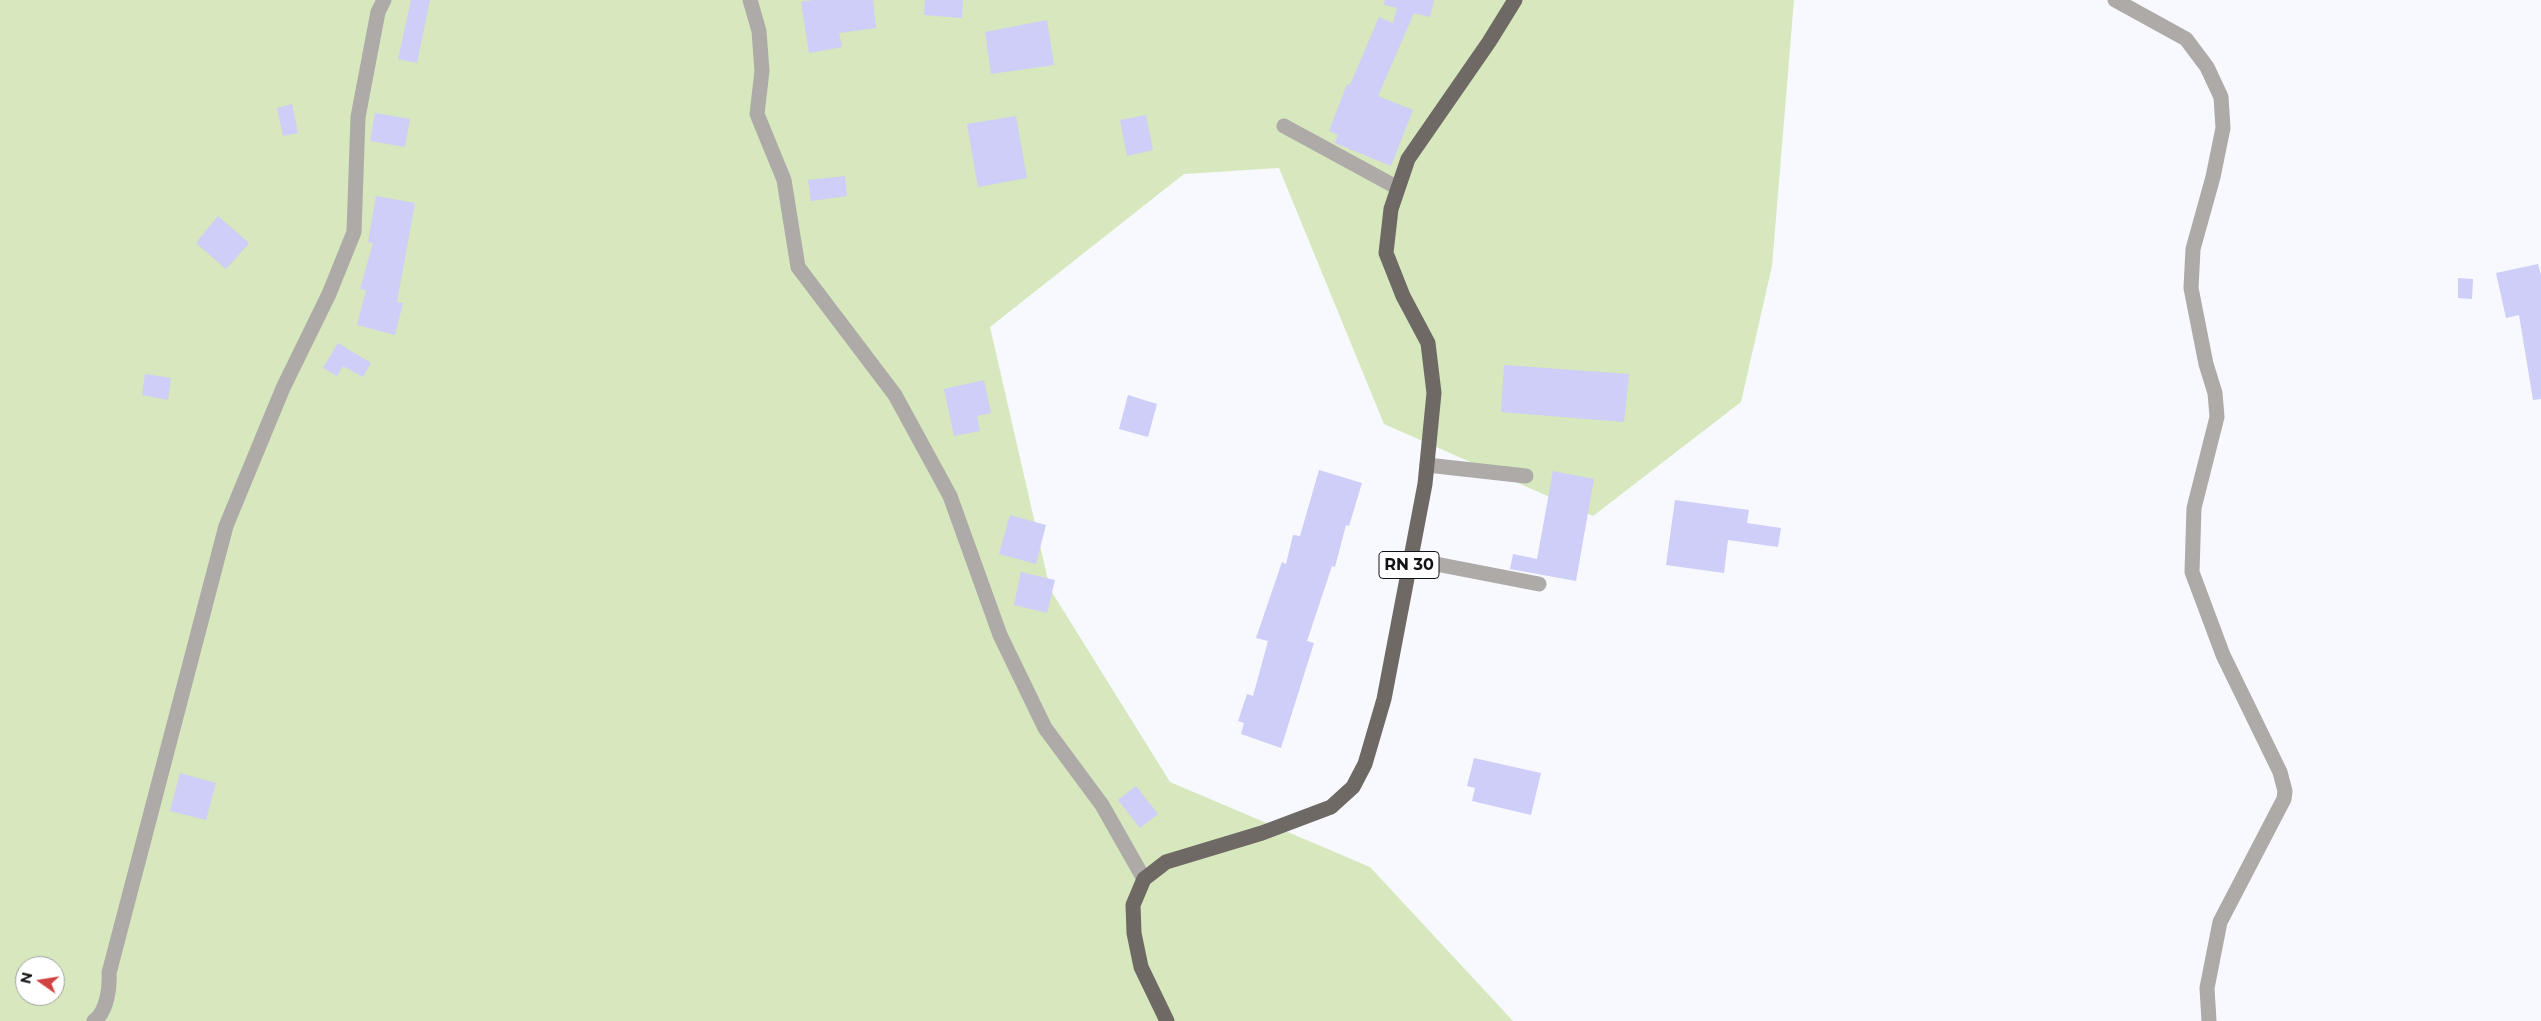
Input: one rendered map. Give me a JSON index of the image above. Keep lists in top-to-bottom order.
{
  "streets": {
    "main road": ["RN 30"]
  },
  "north": "left"
}
